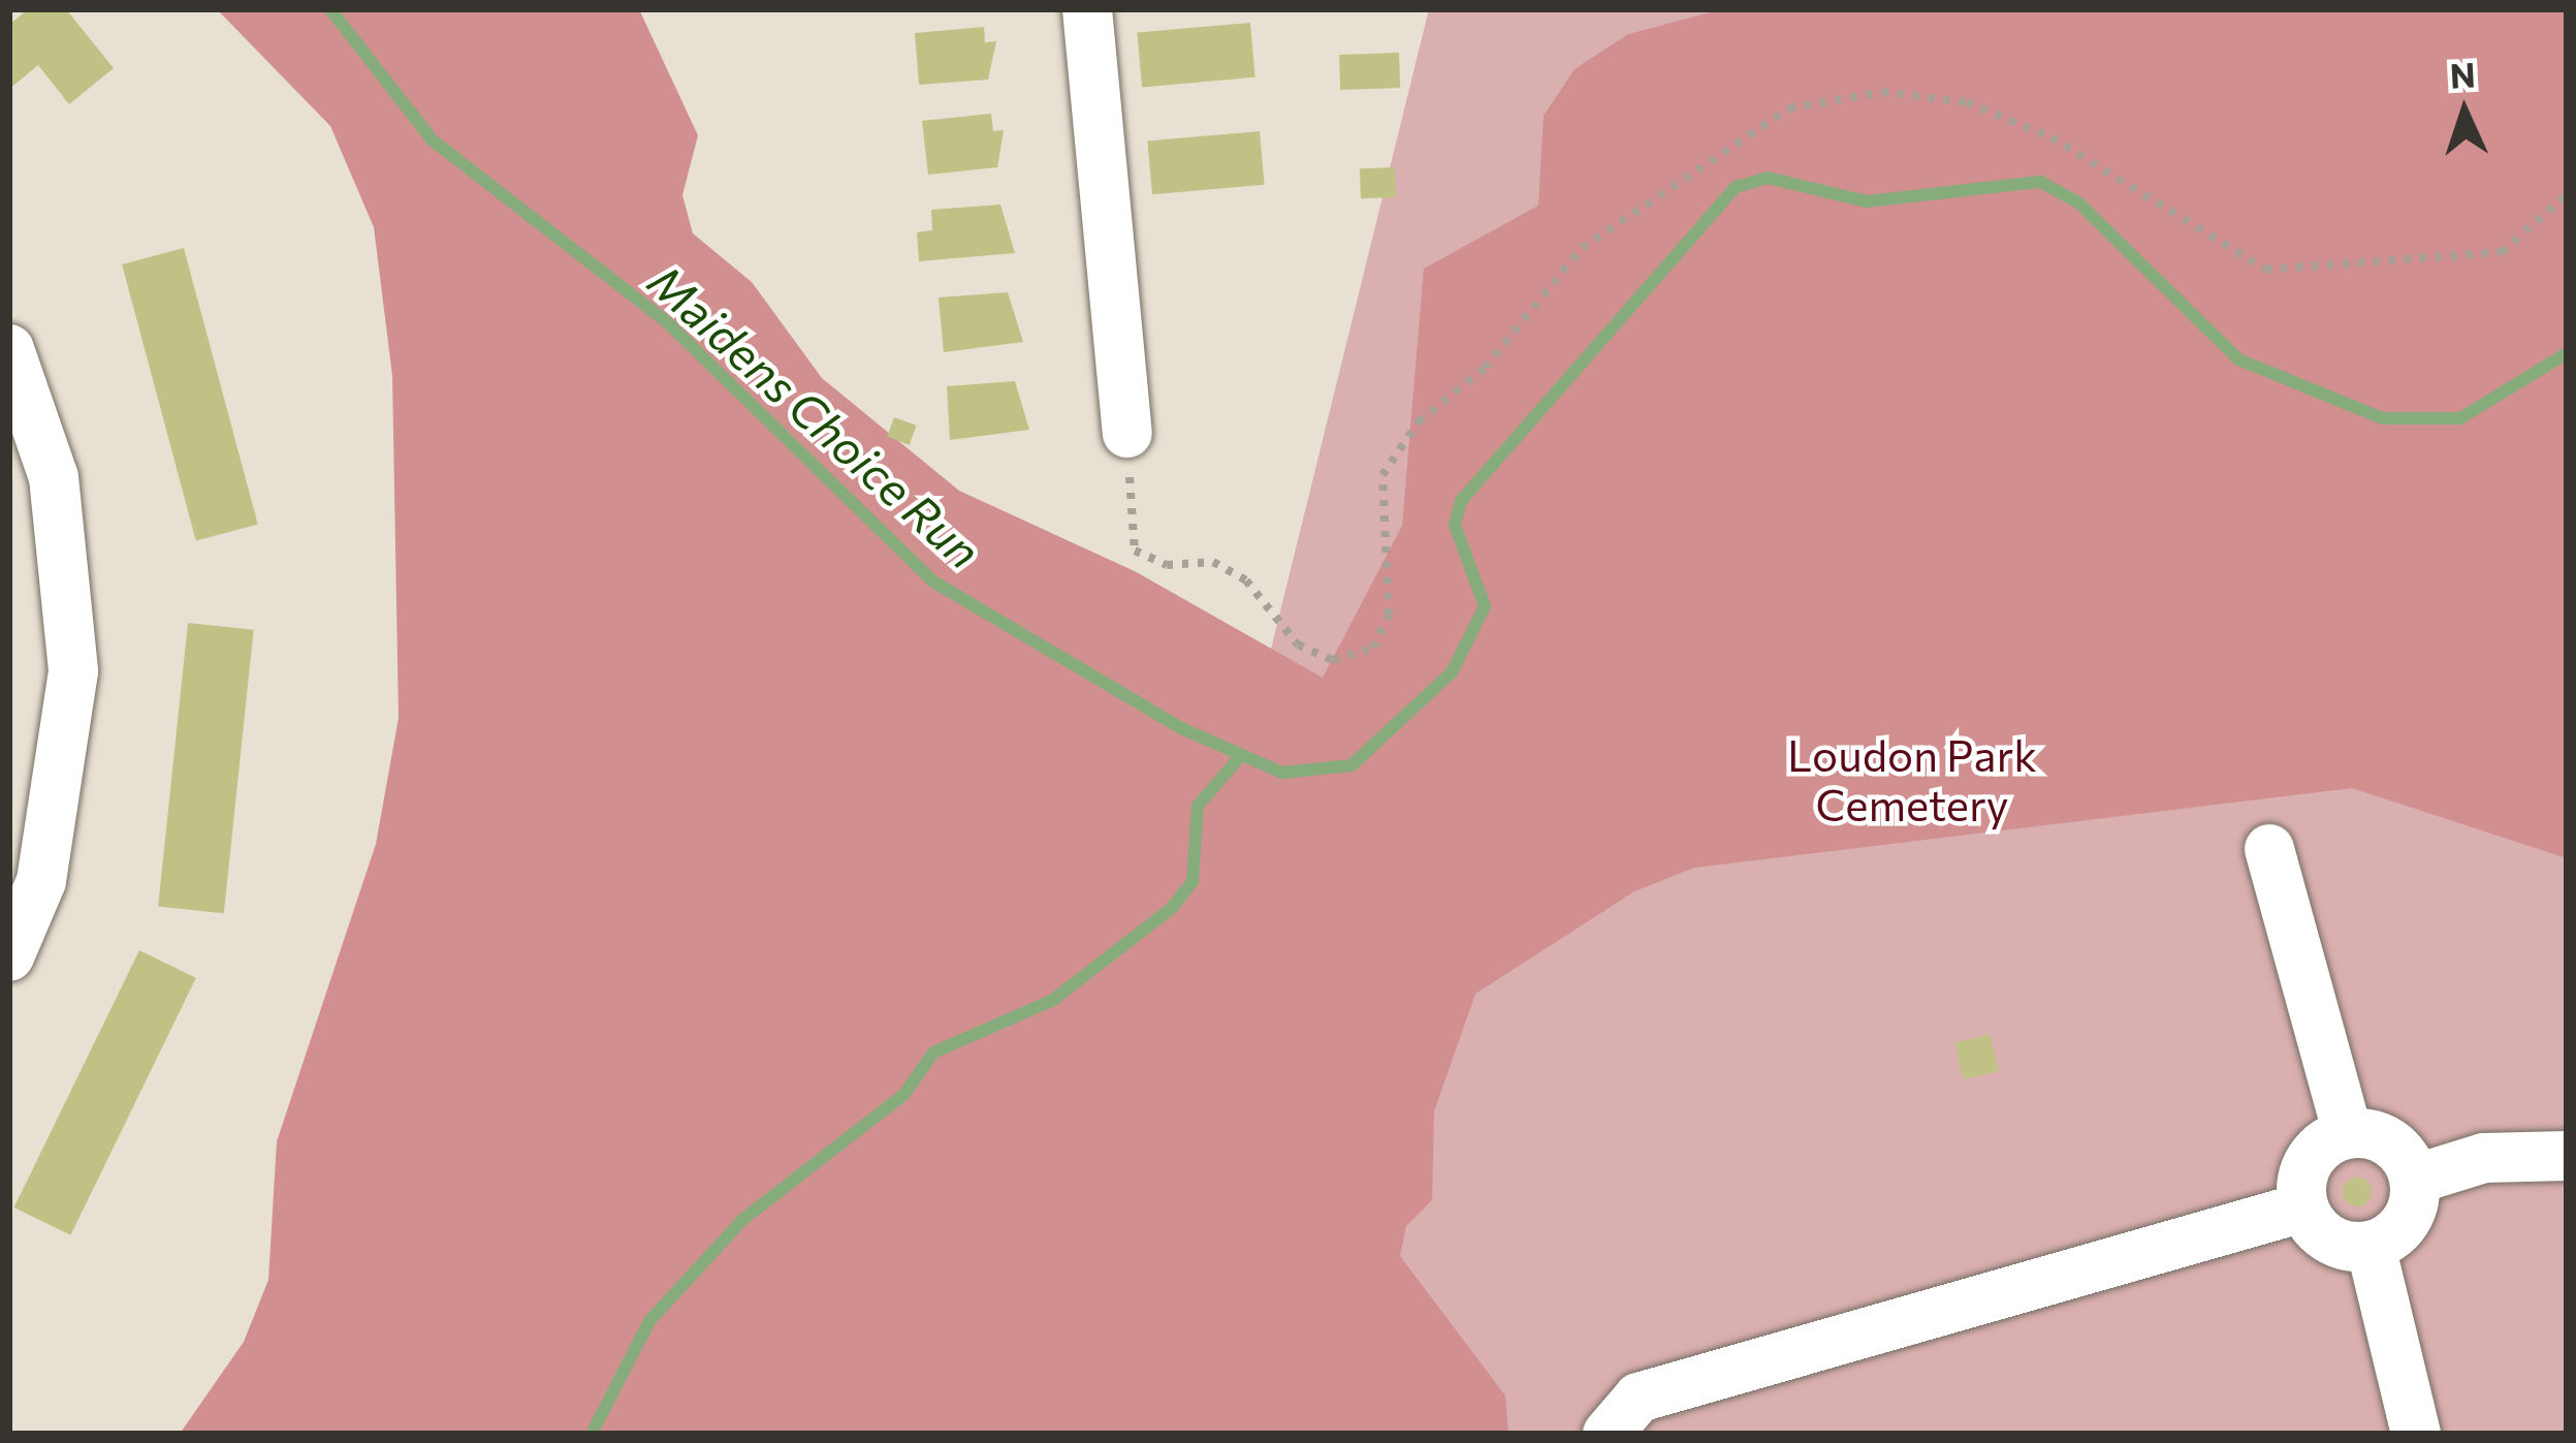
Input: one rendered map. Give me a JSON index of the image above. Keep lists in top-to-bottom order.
{
  "water": ["Maidens Choice Run"],
  "parks": ["Loudon Park Cemetery"],
  "north": "top"
}
